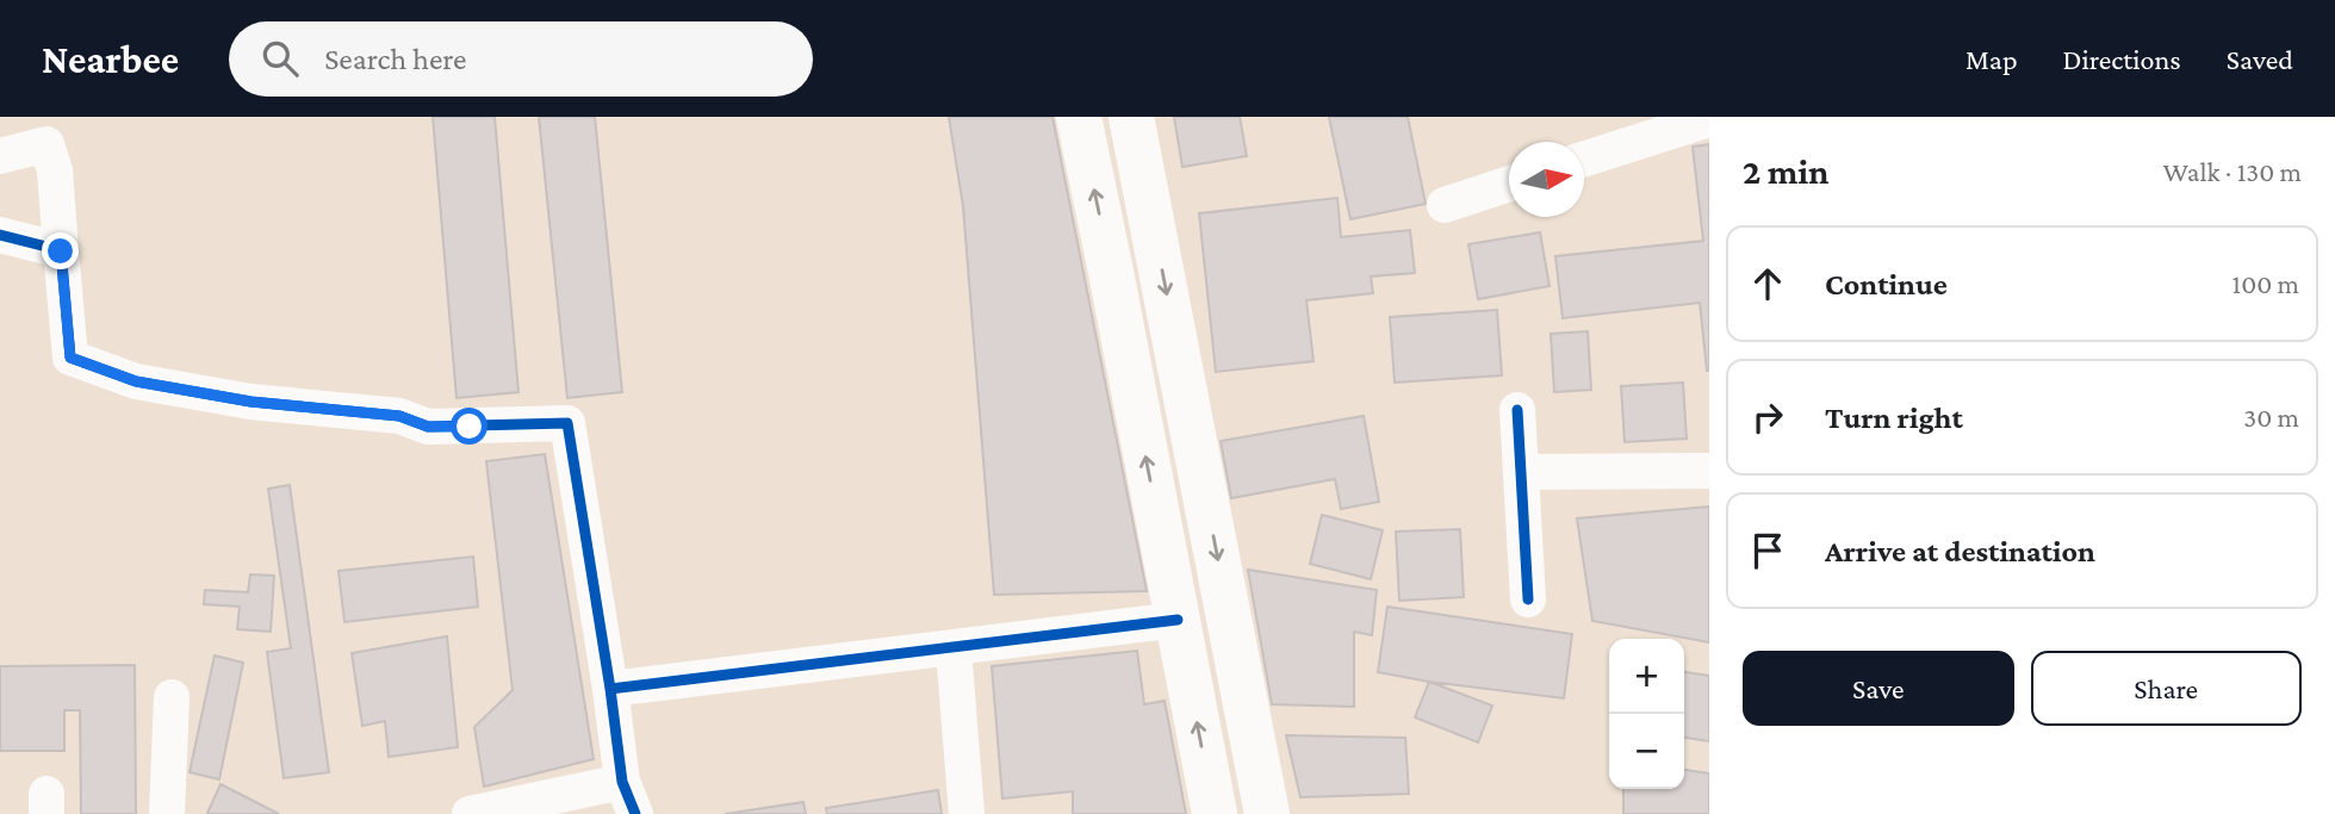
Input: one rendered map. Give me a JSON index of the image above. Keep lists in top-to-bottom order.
{
  "north": "right",
  "page": {
    "header": "Nearbee",
    "search": "Search here",
    "nav": ["Map", "Directions", "Saved"],
    "heading": ["2 min", "Walk · 130 m"],
    "list": [
      ["Continue", "100 m"],
      ["Turn right", "30 m"],
      "Arrive at destination"
    ],
    "buttons": ["Save", "Share"],
    "map_buttons": ["+", "−"]
  }
}
